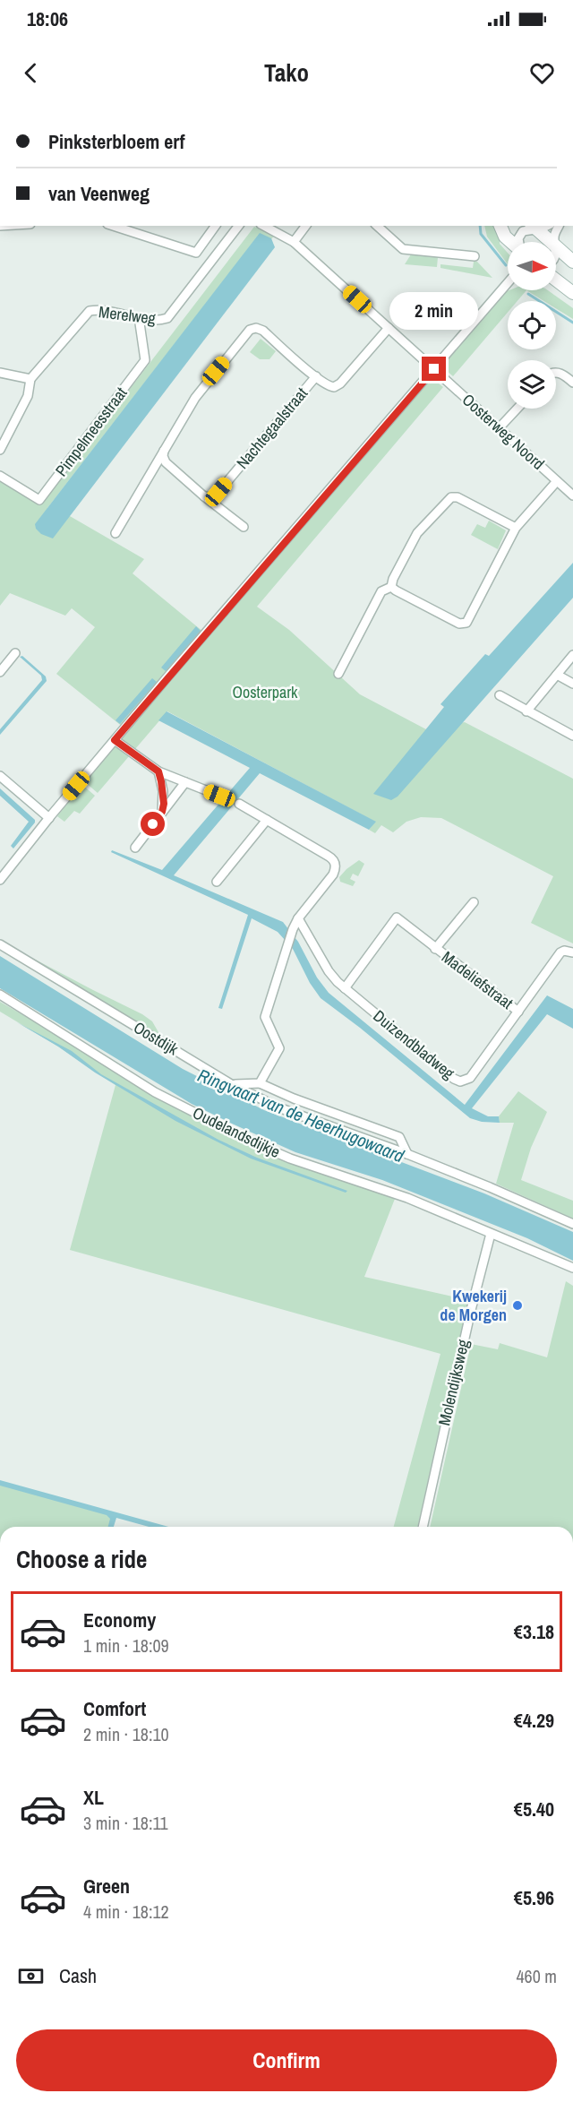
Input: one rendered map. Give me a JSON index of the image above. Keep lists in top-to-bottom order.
{
  "streets": {
    "street": [
      "Merelweg",
      "Nachtegaalstraat",
      "Pimpelmeesstraat",
      "Oosterweg Noord",
      "Madeliefstraat",
      "Oostdijk",
      "Duizendbladweg",
      "Oudelandsdijkje",
      "Molendijksweg"
    ]
  },
  "crossings": [
    ["Merelweg", "Pimpelmeesstraat"],
    ["Nachtegaalstraat", "Oosterweg Noord"],
    ["Madeliefstraat", "Duizendbladweg"],
    ["Oudelandsdijkje", "Molendijksweg"]
  ],
  "water": ["Ringvaart van de Heerhugowaard"],
  "parks": ["Oosterpark"],
  "places": ["Kwekerij de Morgen"],
  "north": "right",
  "page": {
    "status": "18:06",
    "header": "Tako",
    "banner": ["Pinksterbloem erf", "van Veenweg"],
    "bubble": "2 min",
    "heading": "Choose a ride",
    "list": [
      {
        "name": "Economy",
        "note": "1 min · 18:09",
        "value": "€3.18"
      },
      {
        "name": "Comfort",
        "note": "2 min · 18:10",
        "value": "€4.29"
      },
      {
        "name": "XL",
        "note": "3 min · 18:11",
        "value": "€5.40"
      },
      {
        "name": "Green",
        "note": "4 min · 18:12",
        "value": "€5.96"
      }
    ],
    "pay": ["Cash", "460 m"],
    "buttons": "Confirm"
  }
}
